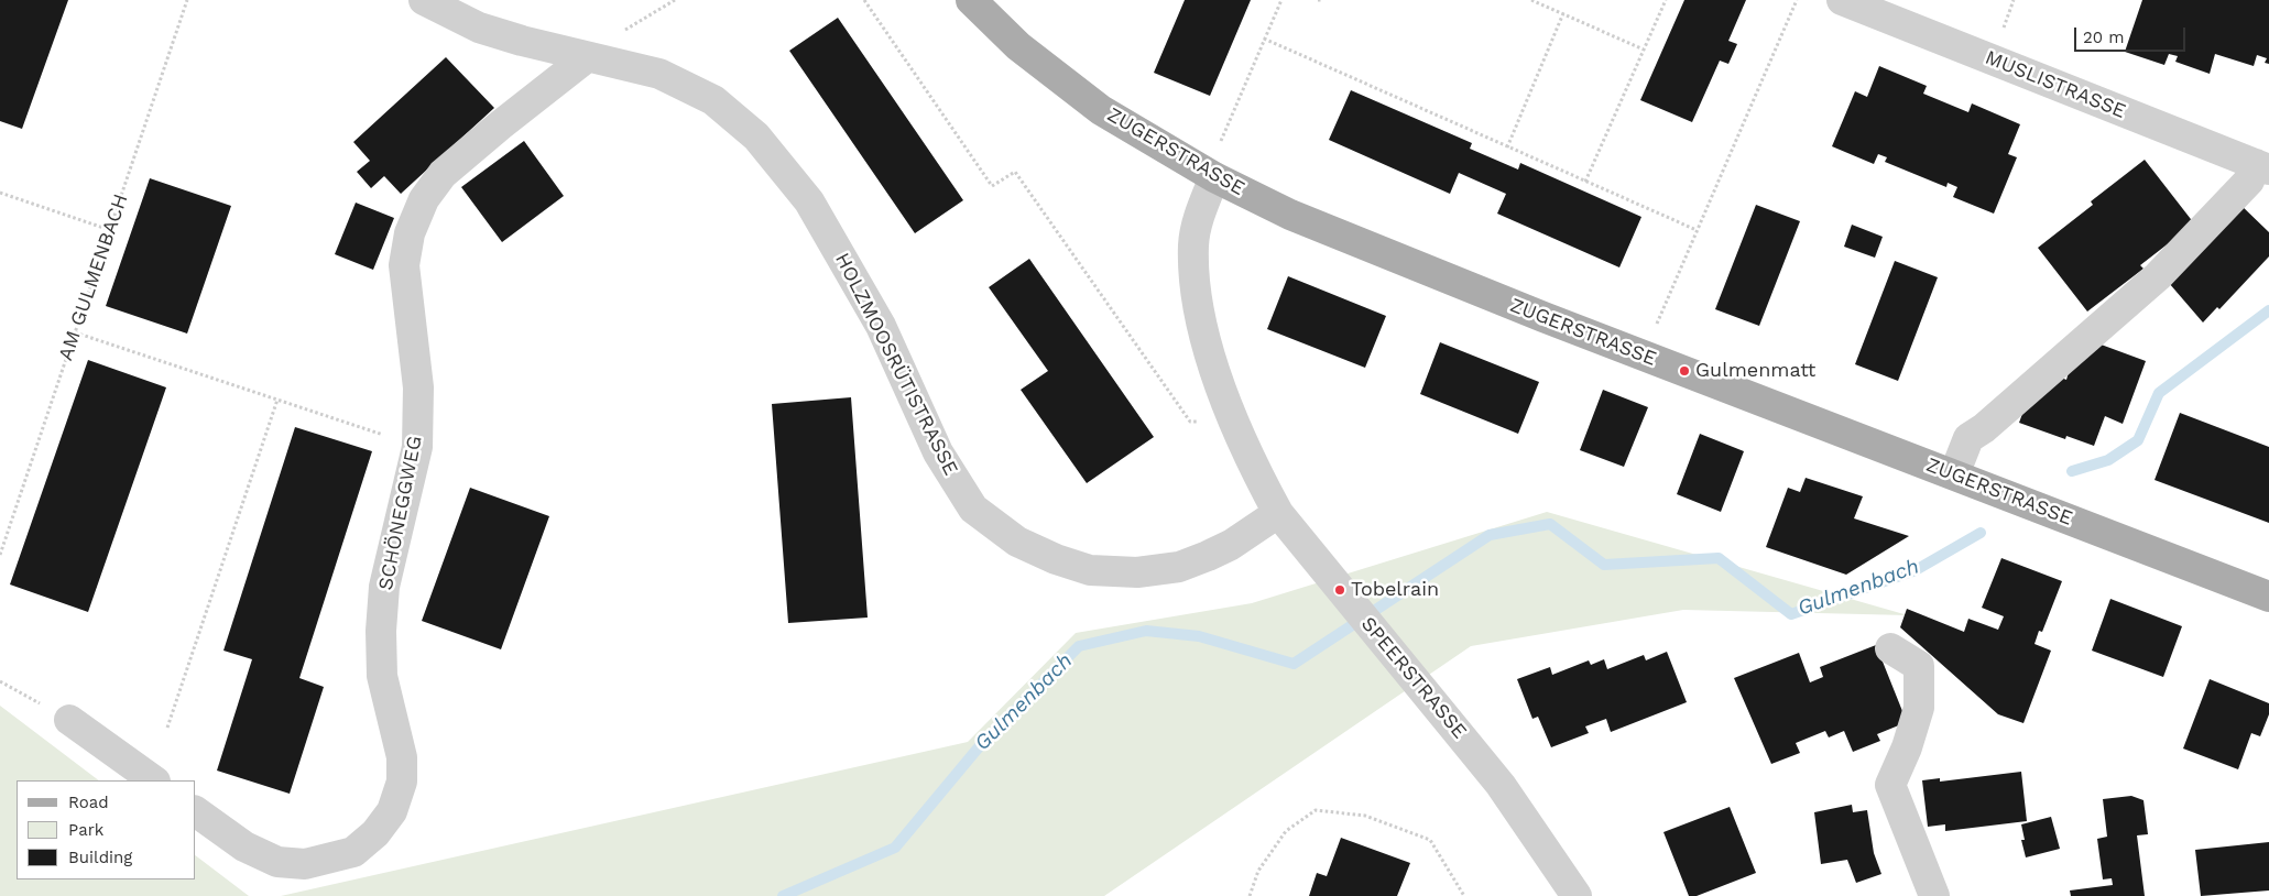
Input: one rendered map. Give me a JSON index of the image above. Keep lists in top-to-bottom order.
{
  "streets": {
    "main road": ["ZUGERSTRASSE"],
    "street": [
      "MUSLISTRASSE",
      "HOLZMOOSRÜTISTRASSE",
      "SCHÖNEGGWEG",
      "SPEERSTRASSE"
    ],
    "path": ["AM GULMENBACH"]
  },
  "crossings": [
    ["ZUGERSTRASSE", "SPEERSTRASSE"],
    ["HOLZMOOSRÜTISTRASSE", "SCHÖNEGGWEG"],
    ["HOLZMOOSRÜTISTRASSE", "SPEERSTRASSE"]
  ],
  "water": ["Gulmenbach"],
  "places": ["Gulmenmatt", "Tobelrain"],
  "legend": ["Road", "Park", "Building"],
  "scale_bar": "20 m"
}
